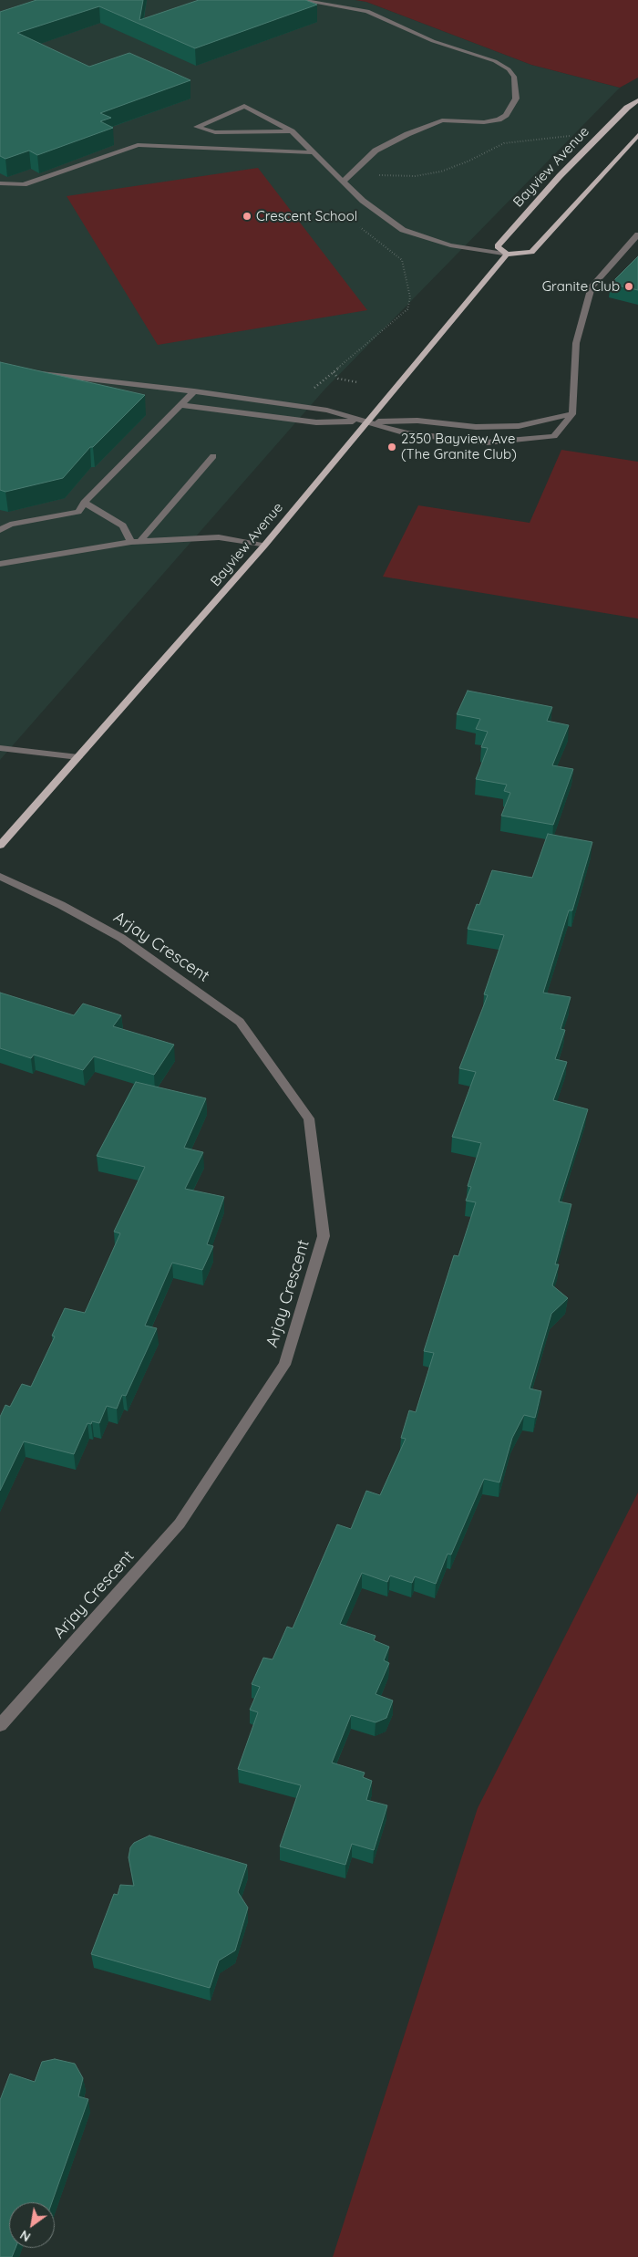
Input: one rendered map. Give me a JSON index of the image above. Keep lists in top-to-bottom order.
{
  "streets": {
    "main road": ["Bayview Avenue"],
    "street": ["Arjay Crescent"]
  },
  "places": ["Crescent School", "Granite Club", "2350 Bayview Ave (The Granite Club)"],
  "north": "bottom left"
}
